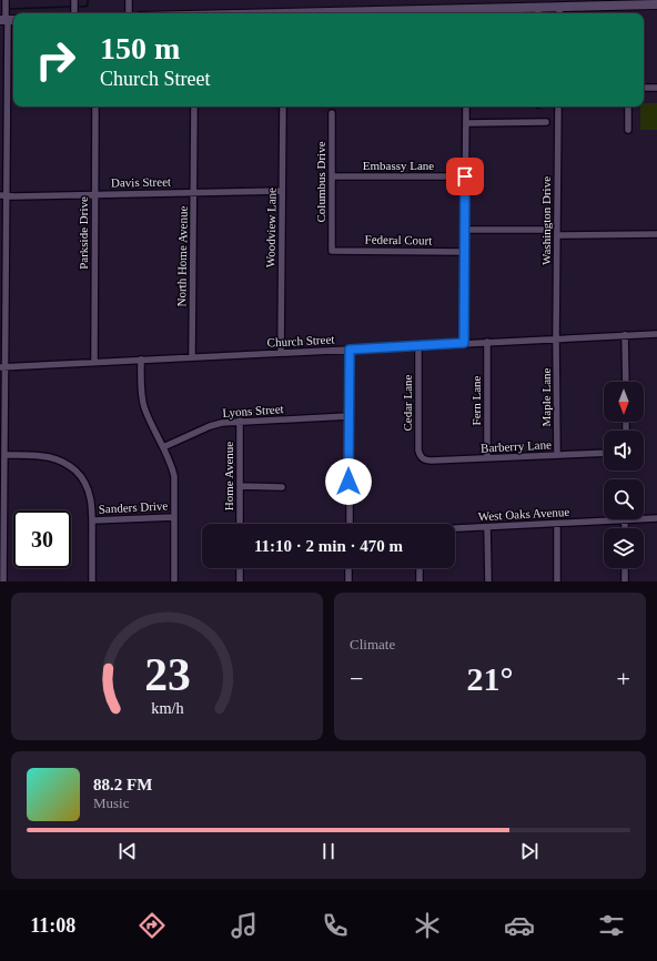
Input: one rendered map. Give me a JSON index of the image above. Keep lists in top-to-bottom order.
{
  "streets": {
    "street": [
      "Embassy Lane",
      "Davis Street",
      "Columbus Drive",
      "Washington Drive",
      "Woodview Lane",
      "Parkside Drive",
      "Federal Court",
      "North Home Avenue",
      "Church Street",
      "Maple Lane",
      "Fern Lane",
      "Cedar Lane",
      "Lyons Street",
      "Barberry Lane",
      "Home Avenue",
      "Sanders Drive",
      "West Oaks Avenue"
    ]
  },
  "crossings": [
    ["Embassy Lane", "Columbus Drive"],
    ["Davis Street", "Woodview Lane"],
    ["Davis Street", "Parkside Drive"],
    ["Davis Street", "North Home Avenue"],
    ["Columbus Drive", "Federal Court"],
    ["Washington Drive", "Church Street"],
    ["Washington Drive", "Maple Lane"],
    ["Woodview Lane", "Church Street"],
    ["Parkside Drive", "Church Street"],
    ["North Home Avenue", "Church Street"],
    ["Church Street", "Maple Lane"],
    ["Church Street", "Fern Lane"],
    ["Church Street", "Cedar Lane"],
    ["Maple Lane", "Barberry Lane"],
    ["Fern Lane", "Barberry Lane"],
    ["Cedar Lane", "Barberry Lane"],
    ["Lyons Street", "Home Avenue"]
  ],
  "north": "bottom",
  "page": {
    "turn": ["150 m", "Church Street"],
    "limit": "30",
    "trip": "11:10 · 2 min · 470 m",
    "tile": "Climate",
    "heat": ["−", "21°", "+"],
    "song": ["88.2 FM", "Music"],
    "tabs": "11:08",
    "gauge": ["23", "km/h"]
  }
}
